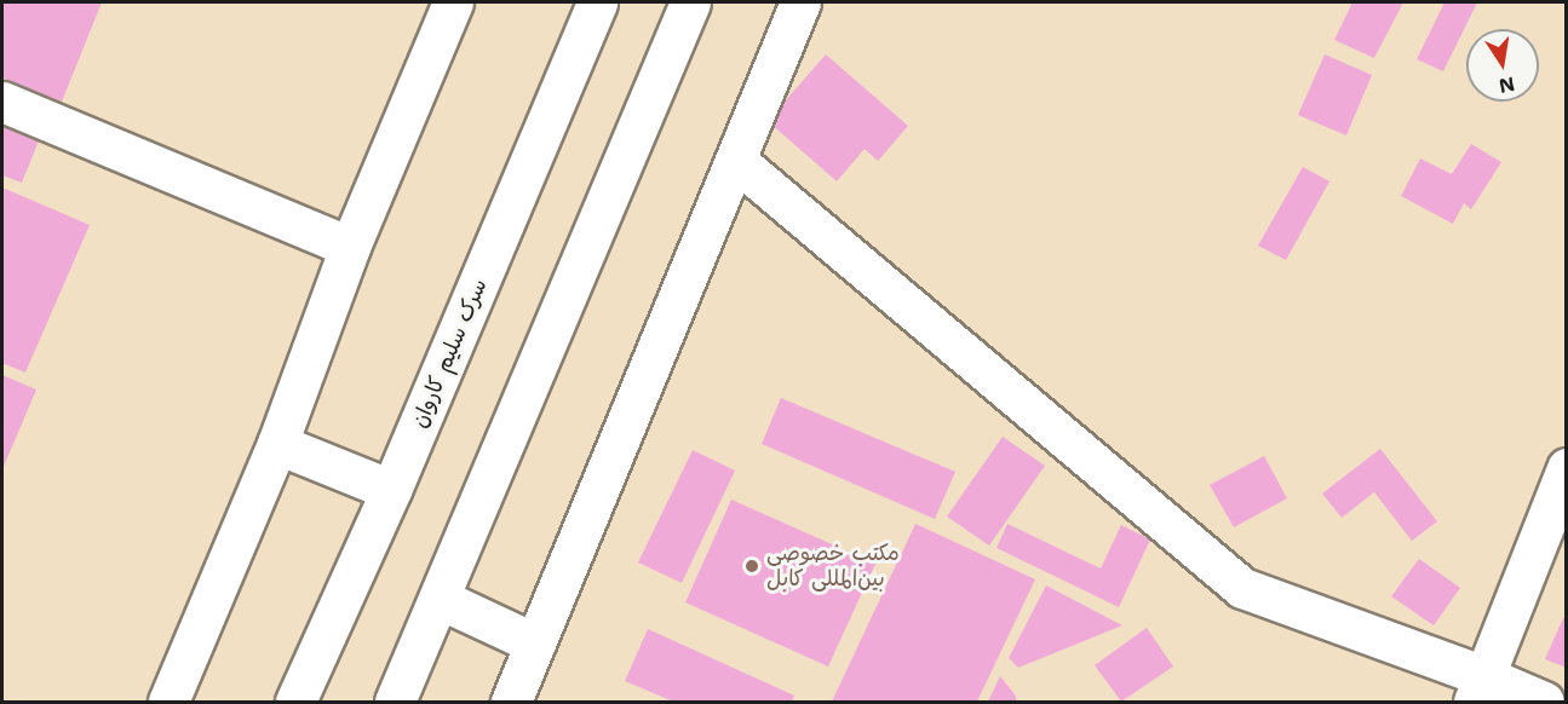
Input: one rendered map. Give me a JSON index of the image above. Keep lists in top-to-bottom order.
{
  "streets": {
    "street": ["سرک سلیم کاروان"]
  },
  "places": ["مکتب خصوصی بین‌المللی کابل"],
  "north": "bottom"
}
